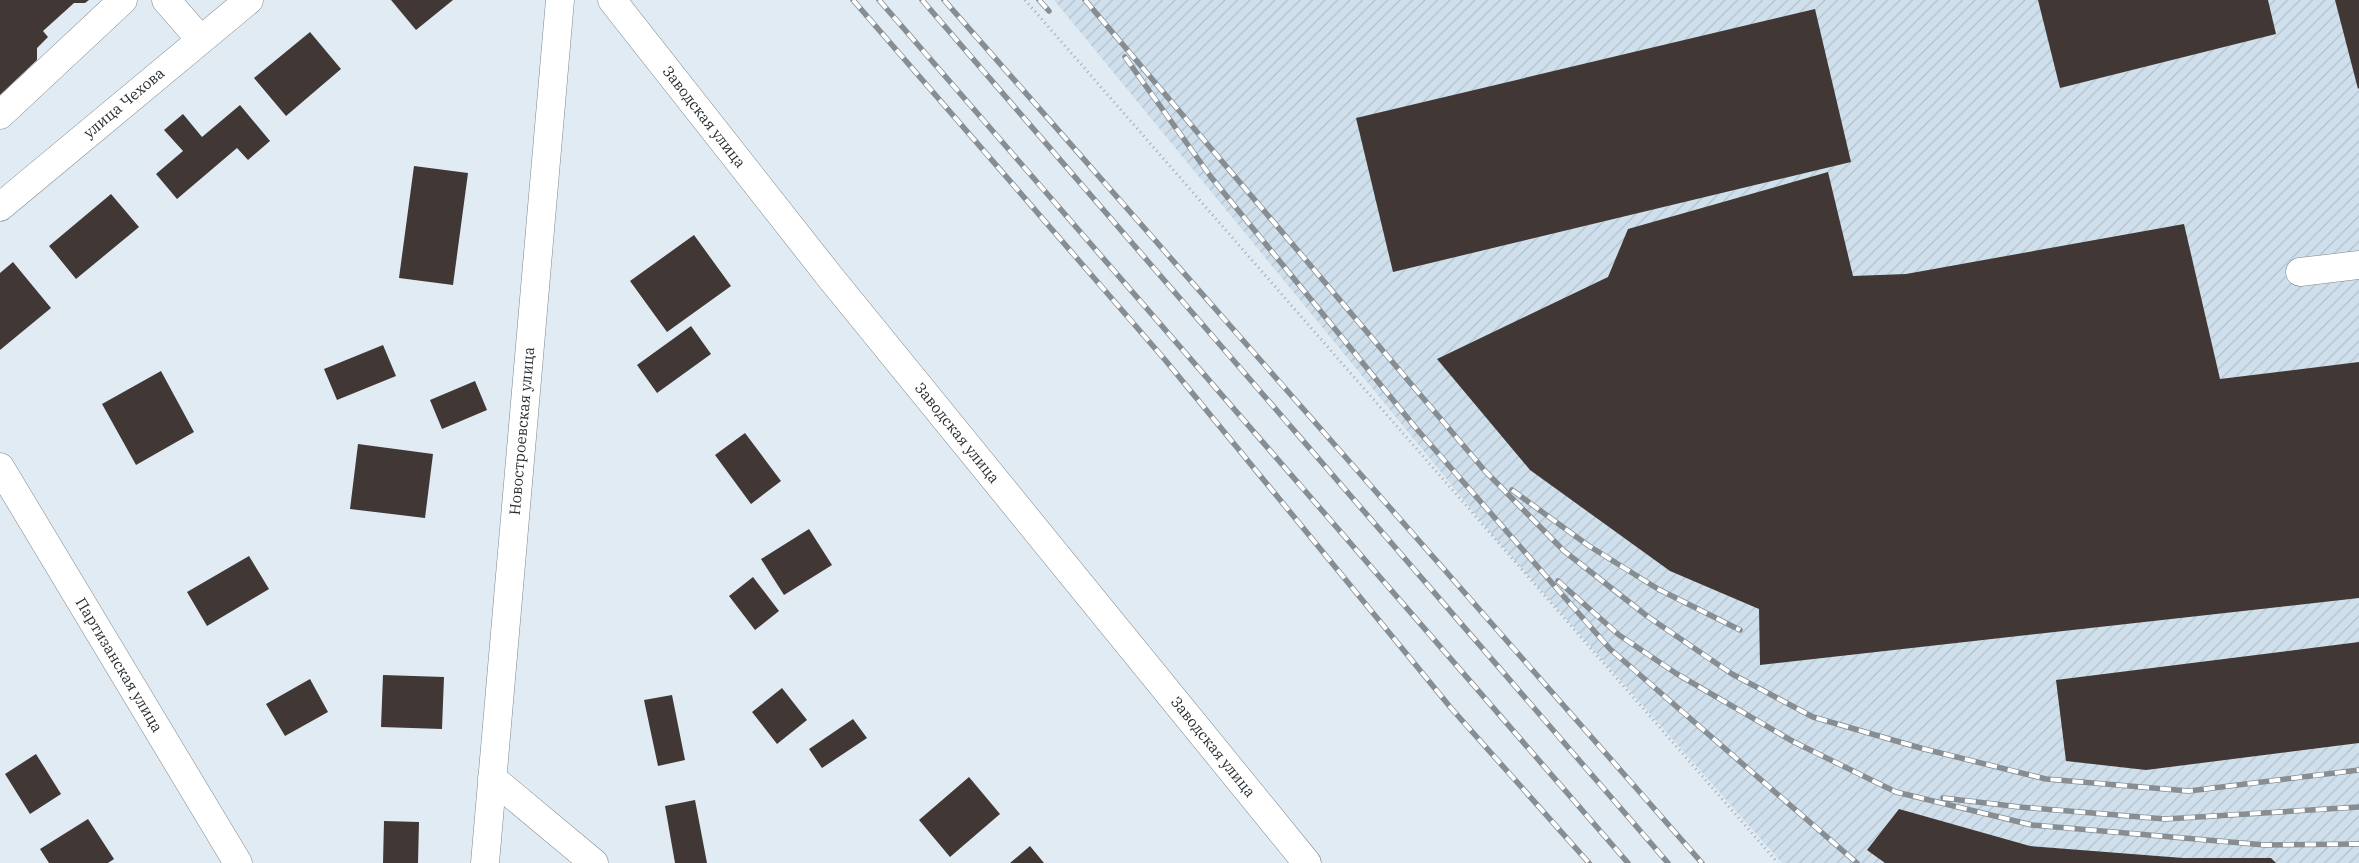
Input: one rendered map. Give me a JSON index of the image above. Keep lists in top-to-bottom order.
{
  "streets": {
    "street": [
      "улица Чехова",
      "Заводская улица",
      "Новостроевская улица",
      "Партизанская улица"
    ]
  }
}
